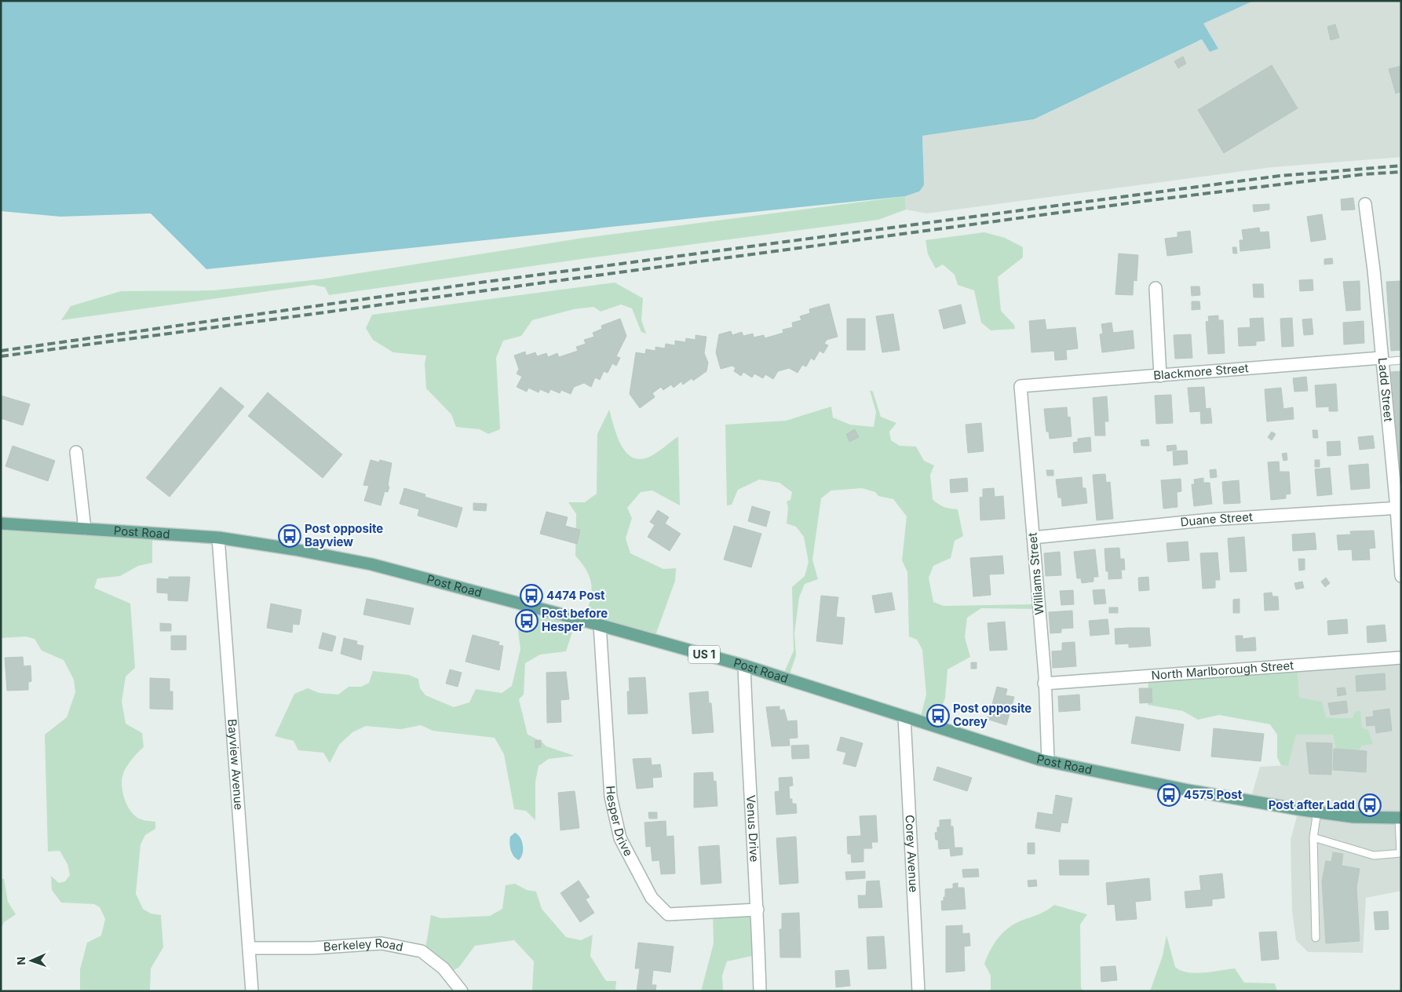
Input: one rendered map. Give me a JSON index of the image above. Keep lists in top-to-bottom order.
{
  "streets": {
    "main road": ["Post Road", "US 1"],
    "street": [
      "Blackmore Street",
      "Ladd Street",
      "Duane Street",
      "Williams Street",
      "North Marlborough Street",
      "Bayview Avenue",
      "Hesper Drive",
      "Venus Drive",
      "Corey Avenue",
      "Berkeley Road"
    ]
  },
  "crossings": [
    ["Blackmore Street", "Ladd Street"],
    ["Blackmore Street", "Williams Street"],
    ["Ladd Street", "Duane Street"],
    ["Duane Street", "Williams Street"],
    ["Post Road", "Williams Street"],
    ["Post Road", "Bayview Avenue"],
    ["Post Road", "Hesper Drive"],
    ["Post Road", "Venus Drive"],
    ["Post Road", "Corey Avenue"],
    ["Williams Street", "North Marlborough Street"],
    ["Bayview Avenue", "Berkeley Road"],
    ["Hesper Drive", "Venus Drive"]
  ],
  "places": {
    "bus stop": [
      "Post opposite Bayview",
      "4474 Post",
      "Post before Hesper",
      "Post opposite Corey",
      "4575 Post",
      "Post after Ladd"
    ]
  },
  "north": "left"
}
